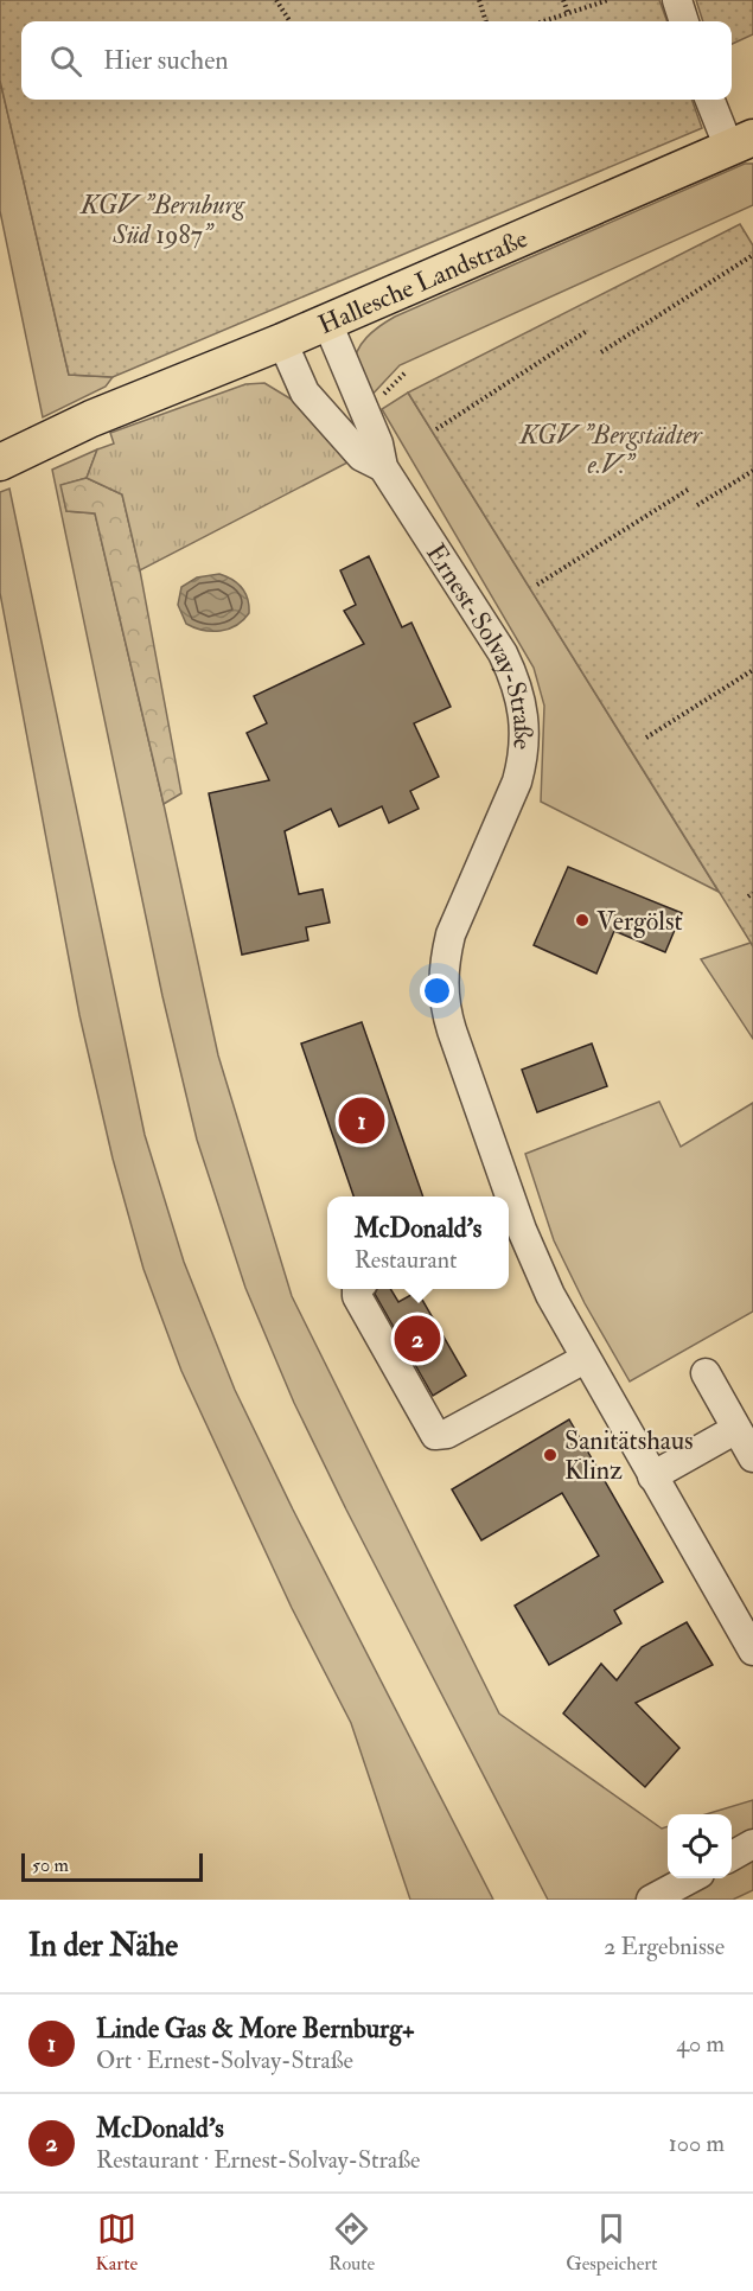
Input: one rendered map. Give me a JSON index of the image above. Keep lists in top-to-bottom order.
{
  "streets": {
    "main road": ["Hallesche Landstraße"],
    "street": ["Ernest-Solvay-Straße"]
  },
  "crossings": [
    ["Hallesche Landstraße", "Ernest-Solvay-Straße"]
  ],
  "parks": ["KGV \"Bernburg Süd 1987\"", "KGV \"Bergstädter e.V.\""],
  "places": ["Vergölst", "Sanitätshaus Klinz"],
  "scale_bar": "50 m",
  "page": {
    "search": "Hier suchen",
    "pins": ["1", "2"],
    "popup": ["McDonald's", "Restaurant"],
    "scale": "50 m",
    "heading": ["In der Nähe", "2 Ergebnisse"],
    "list": [
      {
        "mark": "1",
        "name": "Linde Gas & More Bernburg+",
        "note": "Ort · Ernest-Solvay-Straße",
        "value": "40 m"
      },
      {
        "mark": "2",
        "name": "McDonald's",
        "note": "Restaurant · Ernest-Solvay-Straße",
        "value": "100 m"
      }
    ],
    "nav": ["Karte", "Route", "Gespeichert"]
  }
}
